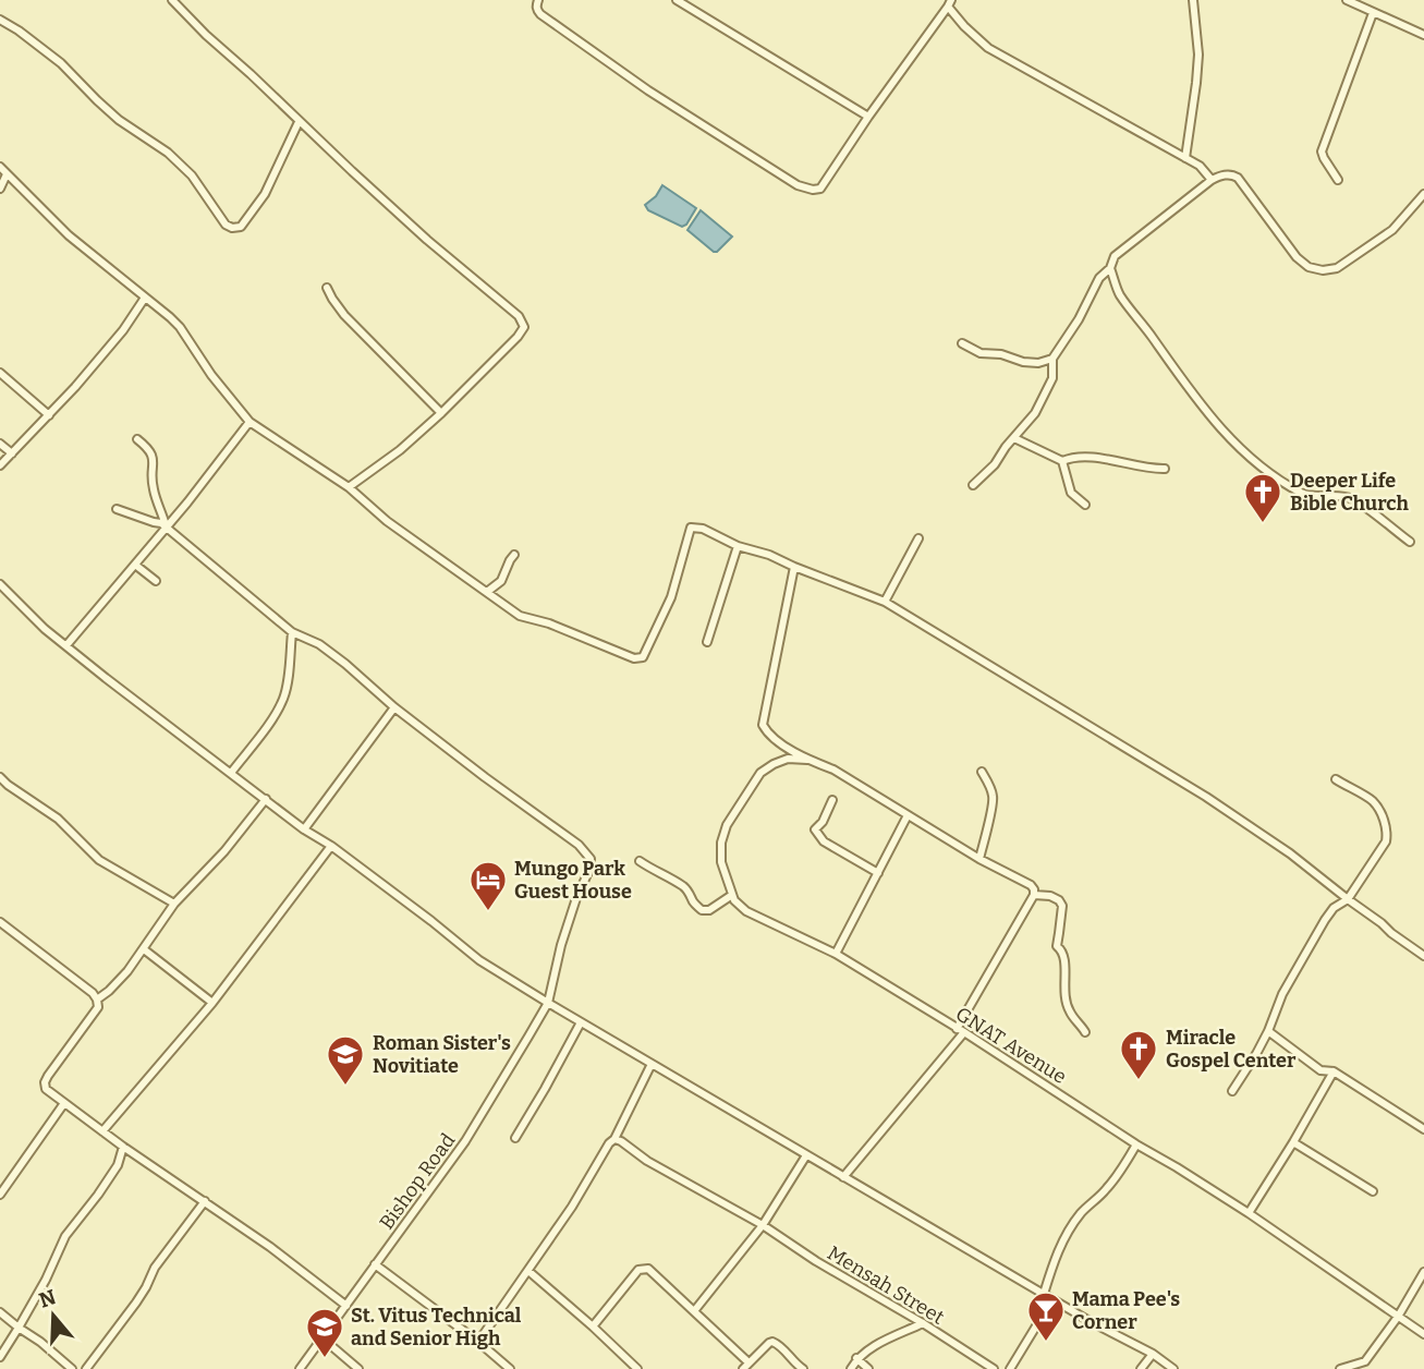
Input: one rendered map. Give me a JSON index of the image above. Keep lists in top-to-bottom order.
{
  "streets": {
    "street": ["GNAT Avenue", "Bishop Road", "Mensah Street"]
  },
  "places": {
    "church": ["Deeper Life Bible Church", "Miracle Gospel Center"],
    "hotel": ["Mungo Park Guest House"],
    "school or university": ["Roman Sister's Novitiate", "St. Vitus Technical and Senior High"],
    "bar": ["Mama Pee's Corner"]
  },
  "north": "top"
}
